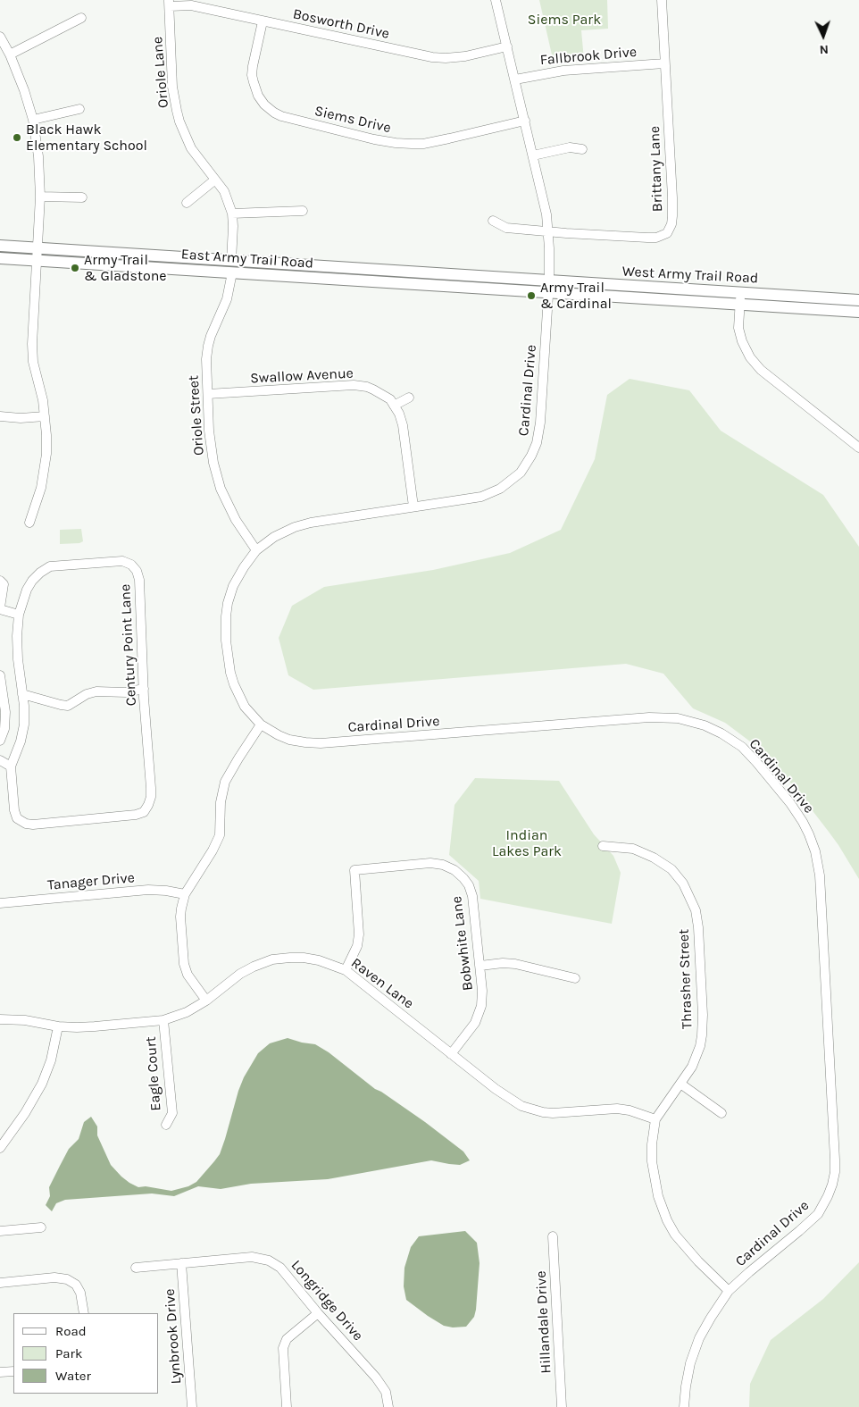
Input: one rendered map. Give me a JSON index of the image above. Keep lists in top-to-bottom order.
{
  "streets": {
    "main road": ["East Army Trail Road", "West Army Trail Road"],
    "street": [
      "Bosworth Drive",
      "Fallbrook Drive",
      "Oriole Lane",
      "Siems Drive",
      "Brittany Lane",
      "Swallow Avenue",
      "Cardinal Drive",
      "Oriole Street",
      "Century Point Lane",
      "Tanager Drive",
      "Bobwhite Lane",
      "Thrasher Street",
      "Raven Lane",
      "Eagle Court",
      "Longridge Drive",
      "Hillandale Drive",
      "Lynbrook Drive"
    ]
  },
  "crossings": [
    ["Bosworth Drive", "Oriole Lane"],
    ["Bosworth Drive", "Siems Drive"],
    ["Bosworth Drive", "Cardinal Drive"],
    ["Fallbrook Drive", "Brittany Lane"],
    ["Fallbrook Drive", "Cardinal Drive"],
    ["Oriole Lane", "East Army Trail Road"],
    ["Siems Drive", "Cardinal Drive"],
    ["Brittany Lane", "Cardinal Drive"],
    ["East Army Trail Road", "West Army Trail Road"],
    ["East Army Trail Road", "Oriole Street"],
    ["West Army Trail Road", "Cardinal Drive"],
    ["Swallow Avenue", "Cardinal Drive"],
    ["Swallow Avenue", "Oriole Street"],
    ["Cardinal Drive", "Oriole Street"],
    ["Cardinal Drive", "Thrasher Street"],
    ["Bobwhite Lane", "Raven Lane"],
    ["Thrasher Street", "Raven Lane"],
    ["Raven Lane", "Eagle Court"],
    ["Longridge Drive", "Lynbrook Drive"]
  ],
  "parks": ["Siems Park", "Indian Lakes Park"],
  "places": ["Black Hawk Elementary School", "Army Trail & Gladstone", "Army Trail & Cardinal"],
  "legend": ["Road", "Park", "Water"],
  "north": "bottom"
}
